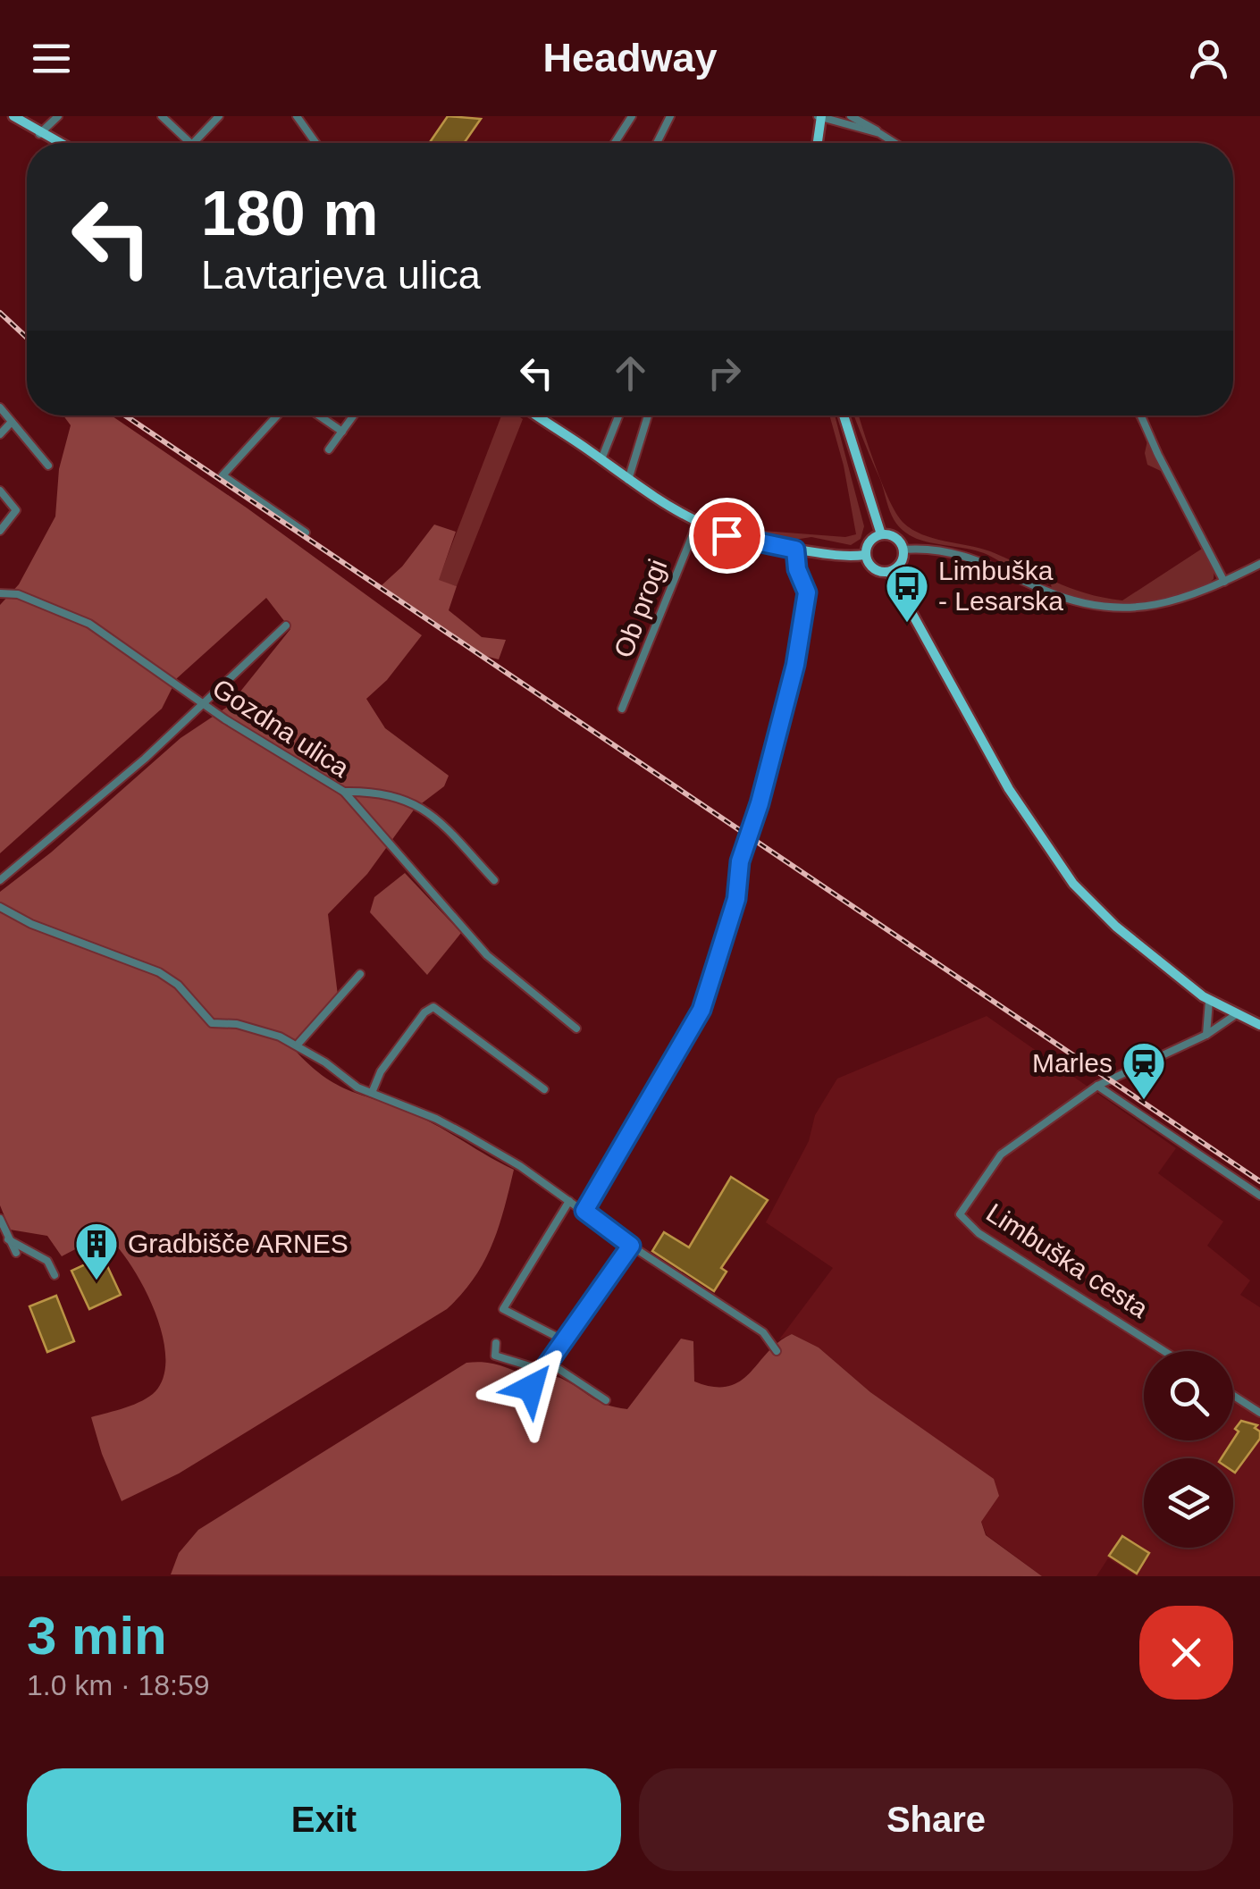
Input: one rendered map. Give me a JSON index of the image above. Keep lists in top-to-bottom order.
{
  "streets": {
    "street": ["Ob progi", "Gozdna ulica", "Limbuška cesta"]
  },
  "places": {
    "bus stop": ["Limbuška - Lesarska"],
    "station": ["Marles"],
    "building": ["Gradbišče ARNES"]
  },
  "page": {
    "header": "Headway",
    "turn": ["180 m", "Lavtarjeva ulica"],
    "heading": ["3 min", "1.0 km · 18:59"],
    "buttons": ["Exit", "Share"]
  }
}
